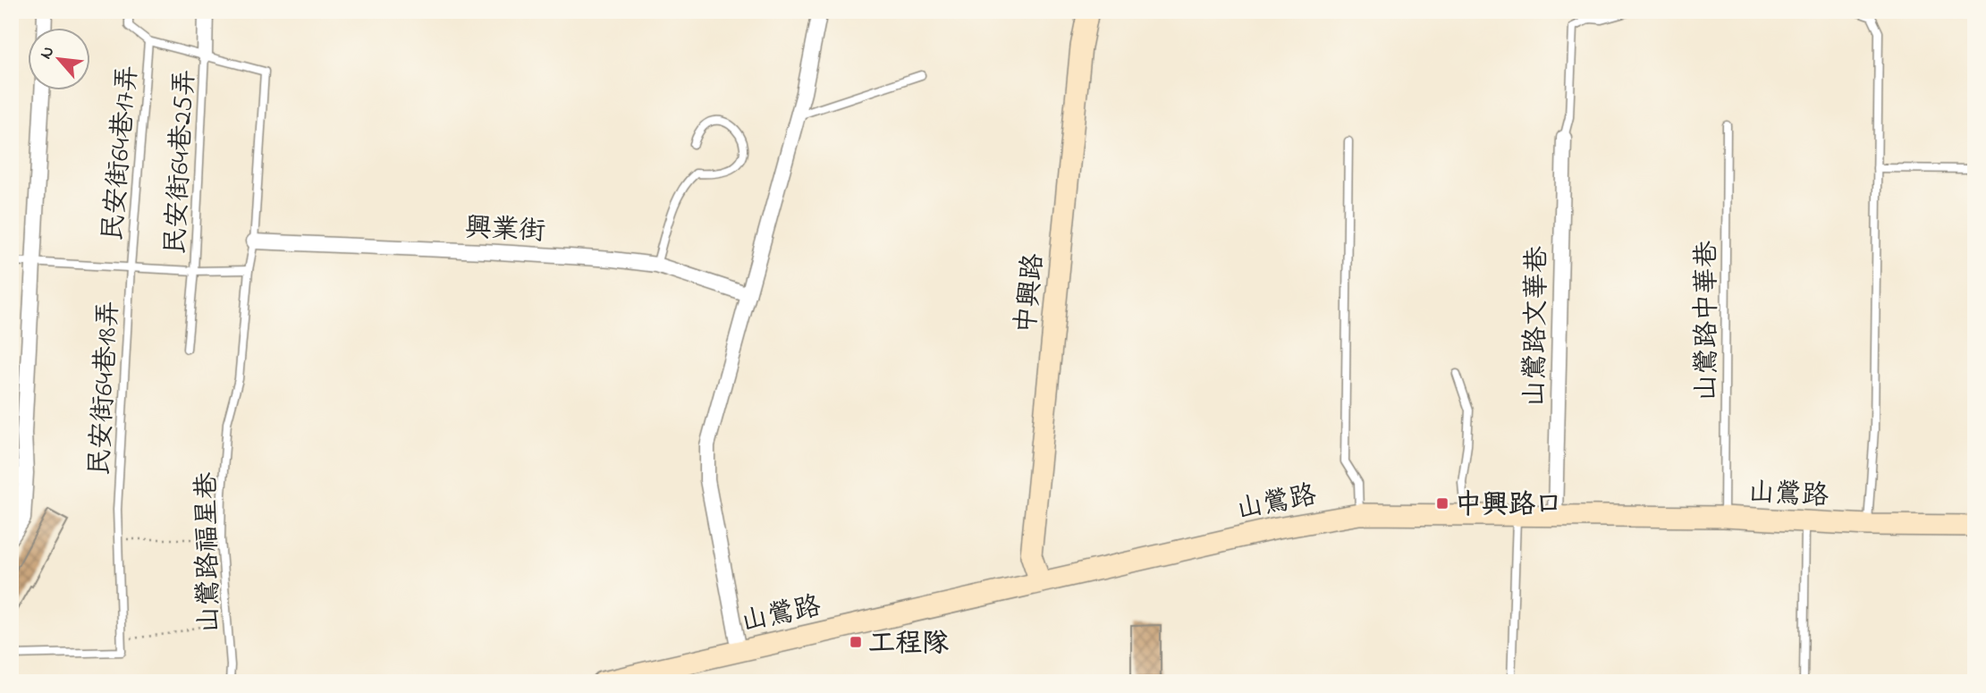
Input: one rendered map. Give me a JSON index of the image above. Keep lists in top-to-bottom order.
{
  "streets": {
    "street": [
      "興業街",
      "中興路",
      "山鶯路文華巷",
      "山鶯路"
    ],
    "lane": [
      "民安街64巷17弄",
      "民安街64巷25弄",
      "山鶯路中華巷",
      "民安街64巷18弄",
      "山鶯路福星巷"
    ]
  },
  "crossings": [
    ["民安街64巷17弄", "民安街64巷18弄"],
    ["民安街64巷25弄", "山鶯路福星巷"],
    ["興業街", "山鶯路福星巷"],
    ["中興路", "山鶯路"],
    ["山鶯路中華巷", "山鶯路"],
    ["山鶯路文華巷", "山鶯路"]
  ],
  "places": {
    "transit": ["中興路口", "工程隊"]
  },
  "north": "top left"
}
